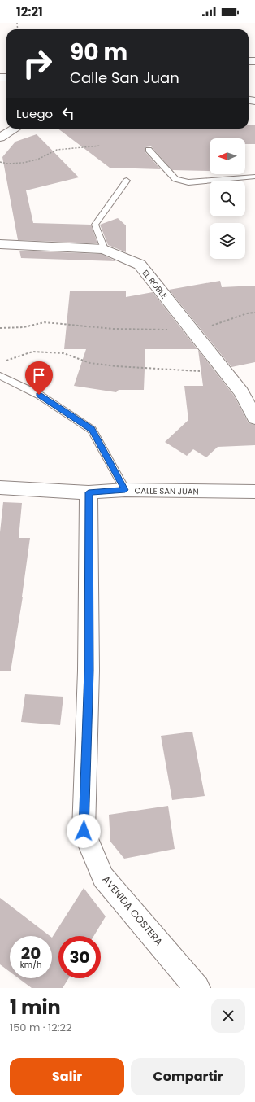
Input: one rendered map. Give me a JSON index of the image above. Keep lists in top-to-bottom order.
{
  "streets": {
    "street": ["EL ROBLE", "CALLE SAN JUAN", "AVENIDA COSTERA"]
  },
  "crossings": [
    ["CALLE SAN JUAN", "AVENIDA COSTERA"]
  ],
  "north": "left",
  "page": {
    "status": "12:21",
    "turn": ["90 m", "Calle San Juan"],
    "then": "Luego",
    "speed": "20 km/h",
    "limit": "30",
    "heading": ["1 min", "150 m · 12:22"],
    "buttons": ["Salir", "Compartir"]
  }
}
